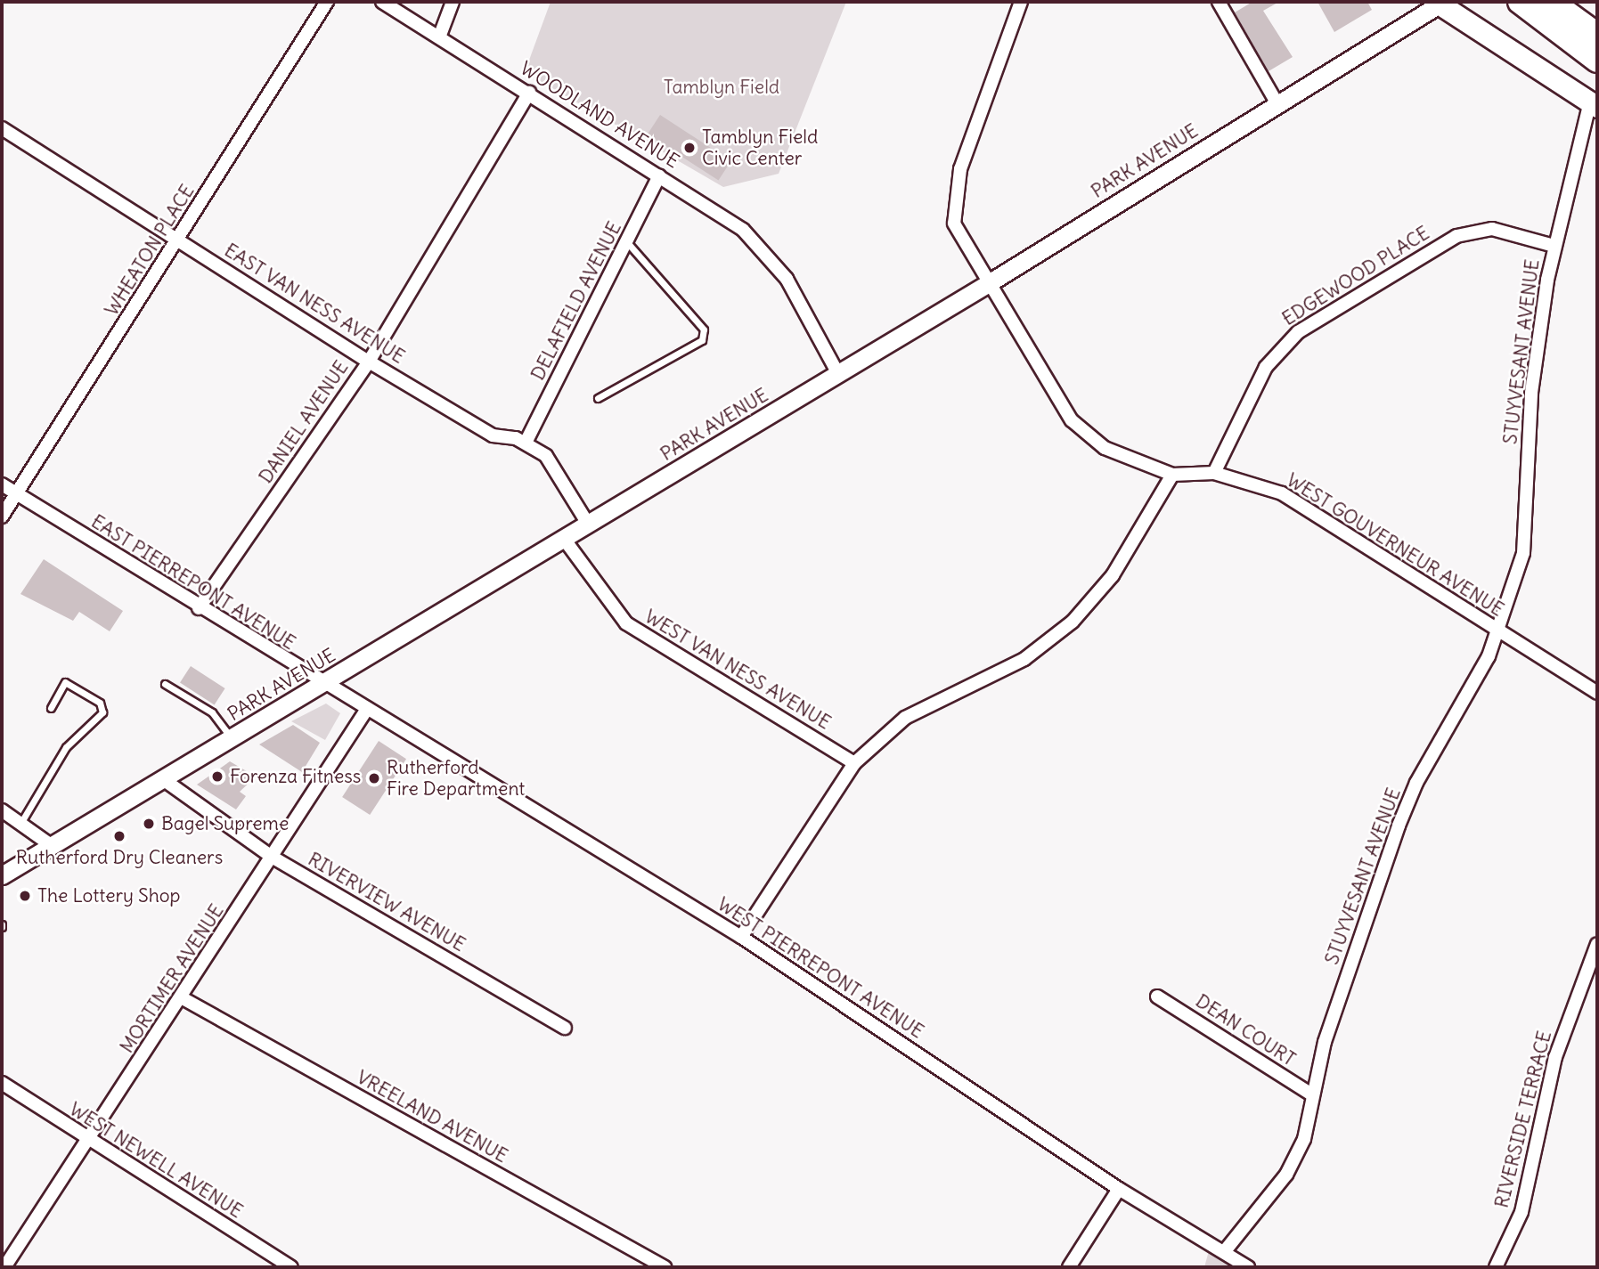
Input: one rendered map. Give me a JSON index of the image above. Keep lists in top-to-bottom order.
{
  "streets": {
    "street": [
      "WOODLAND AVENUE",
      "PARK AVENUE",
      "WHEATON PLACE",
      "EDGEWOOD PLACE",
      "DELAFIELD AVENUE",
      "EAST VAN NESS AVENUE",
      "STUYVESANT AVENUE",
      "DANIEL AVENUE",
      "WEST GOUVERNEUR AVENUE",
      "EAST PIERREPONT AVENUE",
      "WEST VAN NESS AVENUE",
      "RIVERVIEW AVENUE",
      "WEST PIERREPONT AVENUE",
      "MORTIMER AVENUE",
      "DEAN COURT",
      "VREELAND AVENUE",
      "RIVERSIDE TERRACE",
      "WEST NEWELL AVENUE"
    ]
  },
  "crossings": [
    ["WOODLAND AVENUE", "PARK AVENUE"],
    ["WOODLAND AVENUE", "DELAFIELD AVENUE"],
    ["WOODLAND AVENUE", "DANIEL AVENUE"],
    ["PARK AVENUE", "EAST VAN NESS AVENUE"],
    ["PARK AVENUE", "WEST GOUVERNEUR AVENUE"],
    ["PARK AVENUE", "EAST PIERREPONT AVENUE"],
    ["PARK AVENUE", "WEST VAN NESS AVENUE"],
    ["PARK AVENUE", "RIVERVIEW AVENUE"],
    ["WHEATON PLACE", "EAST VAN NESS AVENUE"],
    ["WHEATON PLACE", "EAST PIERREPONT AVENUE"],
    ["EDGEWOOD PLACE", "STUYVESANT AVENUE"],
    ["EDGEWOOD PLACE", "WEST GOUVERNEUR AVENUE"],
    ["DELAFIELD AVENUE", "EAST VAN NESS AVENUE"],
    ["EAST VAN NESS AVENUE", "DANIEL AVENUE"],
    ["STUYVESANT AVENUE", "WEST GOUVERNEUR AVENUE"],
    ["STUYVESANT AVENUE", "WEST PIERREPONT AVENUE"],
    ["STUYVESANT AVENUE", "DEAN COURT"],
    ["DANIEL AVENUE", "EAST PIERREPONT AVENUE"],
    ["EAST PIERREPONT AVENUE", "WEST PIERREPONT AVENUE"],
    ["EAST PIERREPONT AVENUE", "MORTIMER AVENUE"],
    ["RIVERVIEW AVENUE", "MORTIMER AVENUE"],
    ["WEST PIERREPONT AVENUE", "MORTIMER AVENUE"],
    ["MORTIMER AVENUE", "VREELAND AVENUE"],
    ["MORTIMER AVENUE", "WEST NEWELL AVENUE"]
  ],
  "parks": ["Tamblyn Field"],
  "places": [
    "Tamblyn Field Civic Center",
    "Forenza Fitness",
    "Rutherford Fire Department",
    "Bagel Supreme",
    "Rutherford Dry Cleaners",
    "The Lottery Shop"
  ]
}
